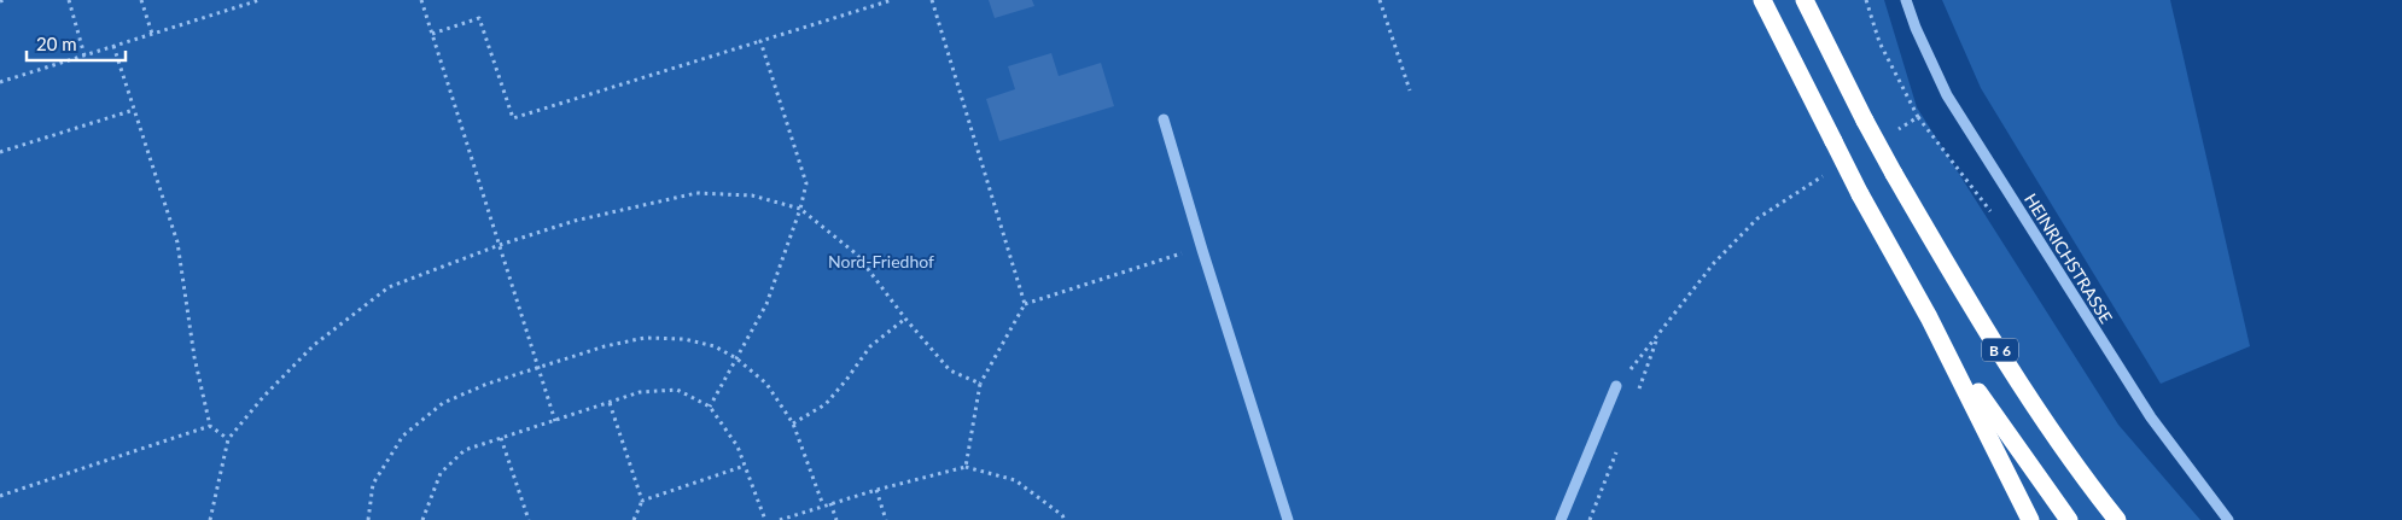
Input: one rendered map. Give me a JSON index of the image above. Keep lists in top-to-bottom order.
{
  "streets": {
    "highway": ["B 6"],
    "street": ["HEINRICHSTRASSE"]
  },
  "parks": ["Nord-Friedhof"],
  "scale_bar": "20 m"
}
